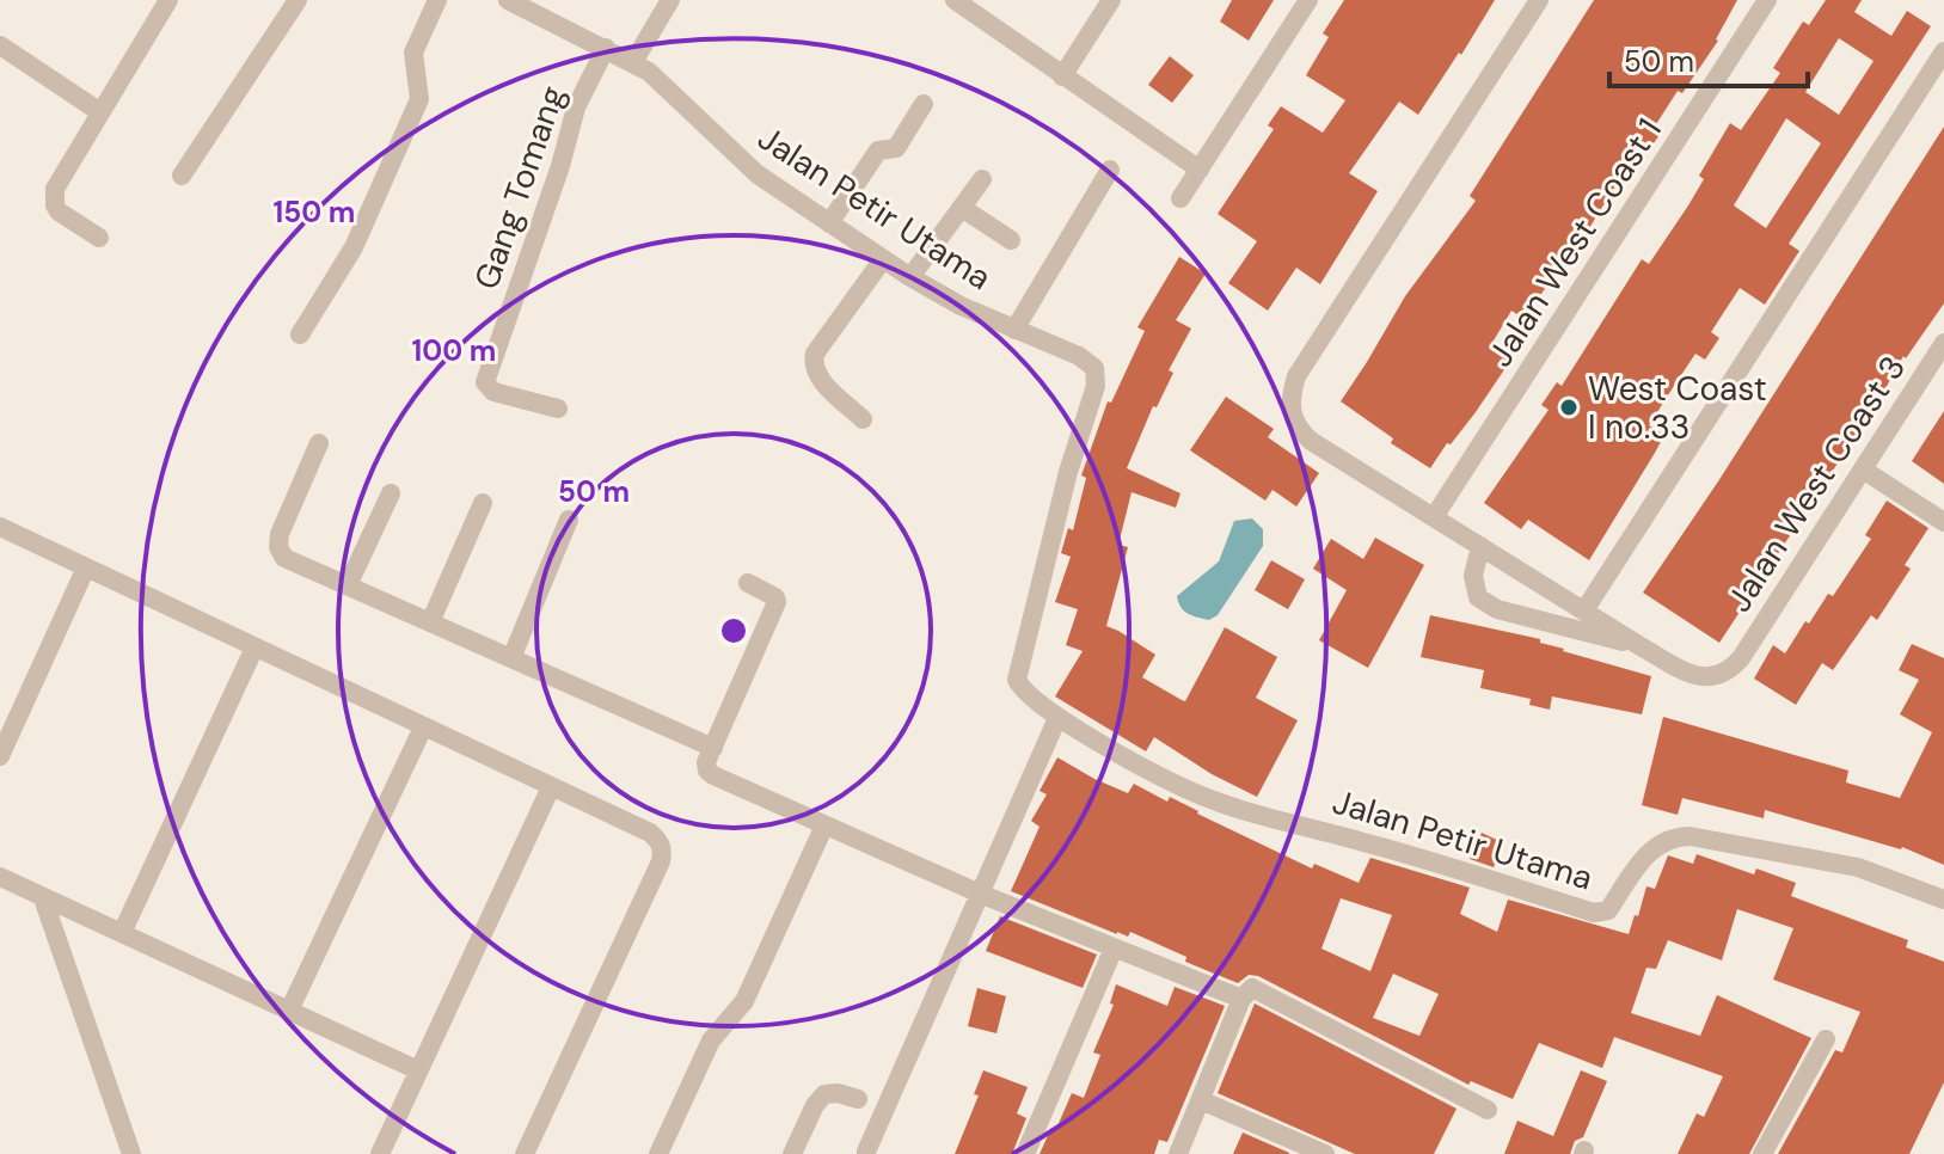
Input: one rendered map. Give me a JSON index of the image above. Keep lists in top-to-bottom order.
{
  "streets": {
    "street": [
      "Gang Tomang",
      "Jalan Petir Utama",
      "Jalan West Coast 1",
      "Jalan West Coast 3"
    ]
  },
  "crossings": [
    ["Gang Tomang", "Jalan Petir Utama"]
  ],
  "places": ["West Coast I no.33"],
  "scale_bar": "50 m",
  "rings": ["150 m", "100 m", "50 m"]
}
